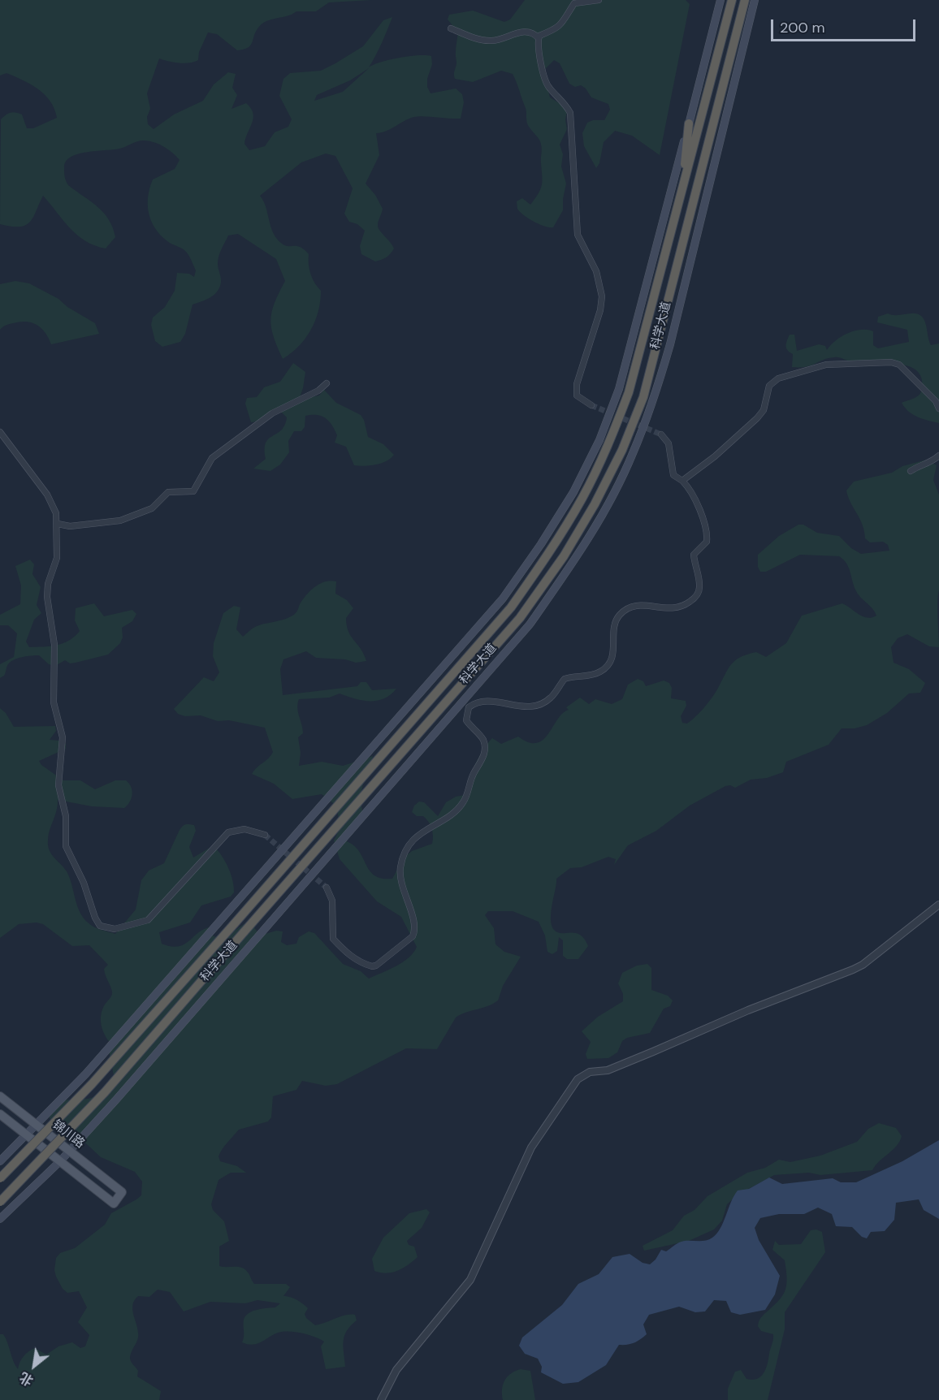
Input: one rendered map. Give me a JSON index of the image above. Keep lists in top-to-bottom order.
{
  "streets": {
    "highway": ["科学大道"],
    "main road": ["锦川路"]
  },
  "crossings": [
    ["科学大道", "锦川路"]
  ],
  "scale_bar": "200 m",
  "north": "bottom left"
}
